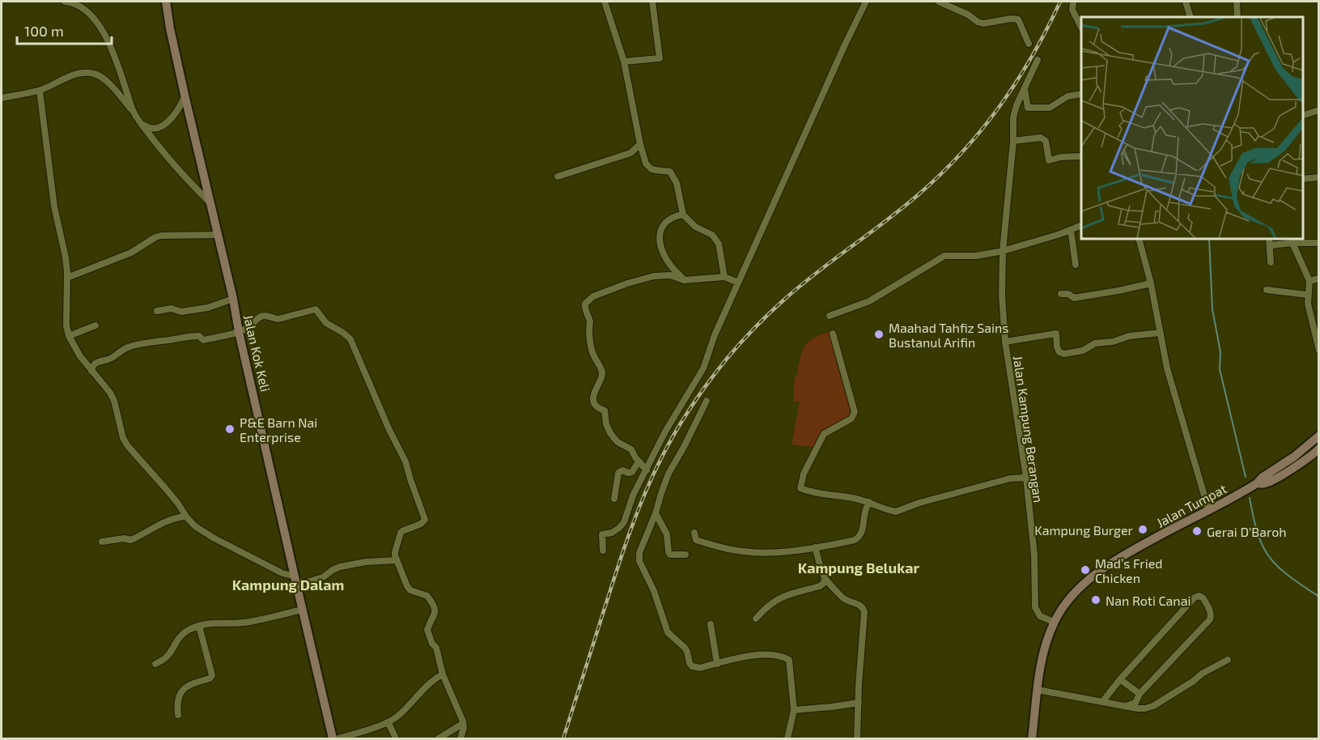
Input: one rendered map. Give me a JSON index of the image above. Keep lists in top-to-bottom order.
{
  "streets": {
    "street": ["Jalan Kok Keli", "Jalan Kampung Berangan", "Jalan Tumpat"]
  },
  "crossings": [
    ["Jalan Kampung Berangan", "Jalan Tumpat"]
  ],
  "districts": ["Kampung Belukar", "Kampung Dalam"],
  "places": [
    "Maahad Tahfiz Sains Bustanul Arifin",
    "P&E Barn Nai Enterprise",
    "Kampung Burger",
    "Gerai D'Baroh",
    "Mad’s Fried Chicken",
    "Nan Roti Canai"
  ],
  "scale_bar": "100 m"
}
